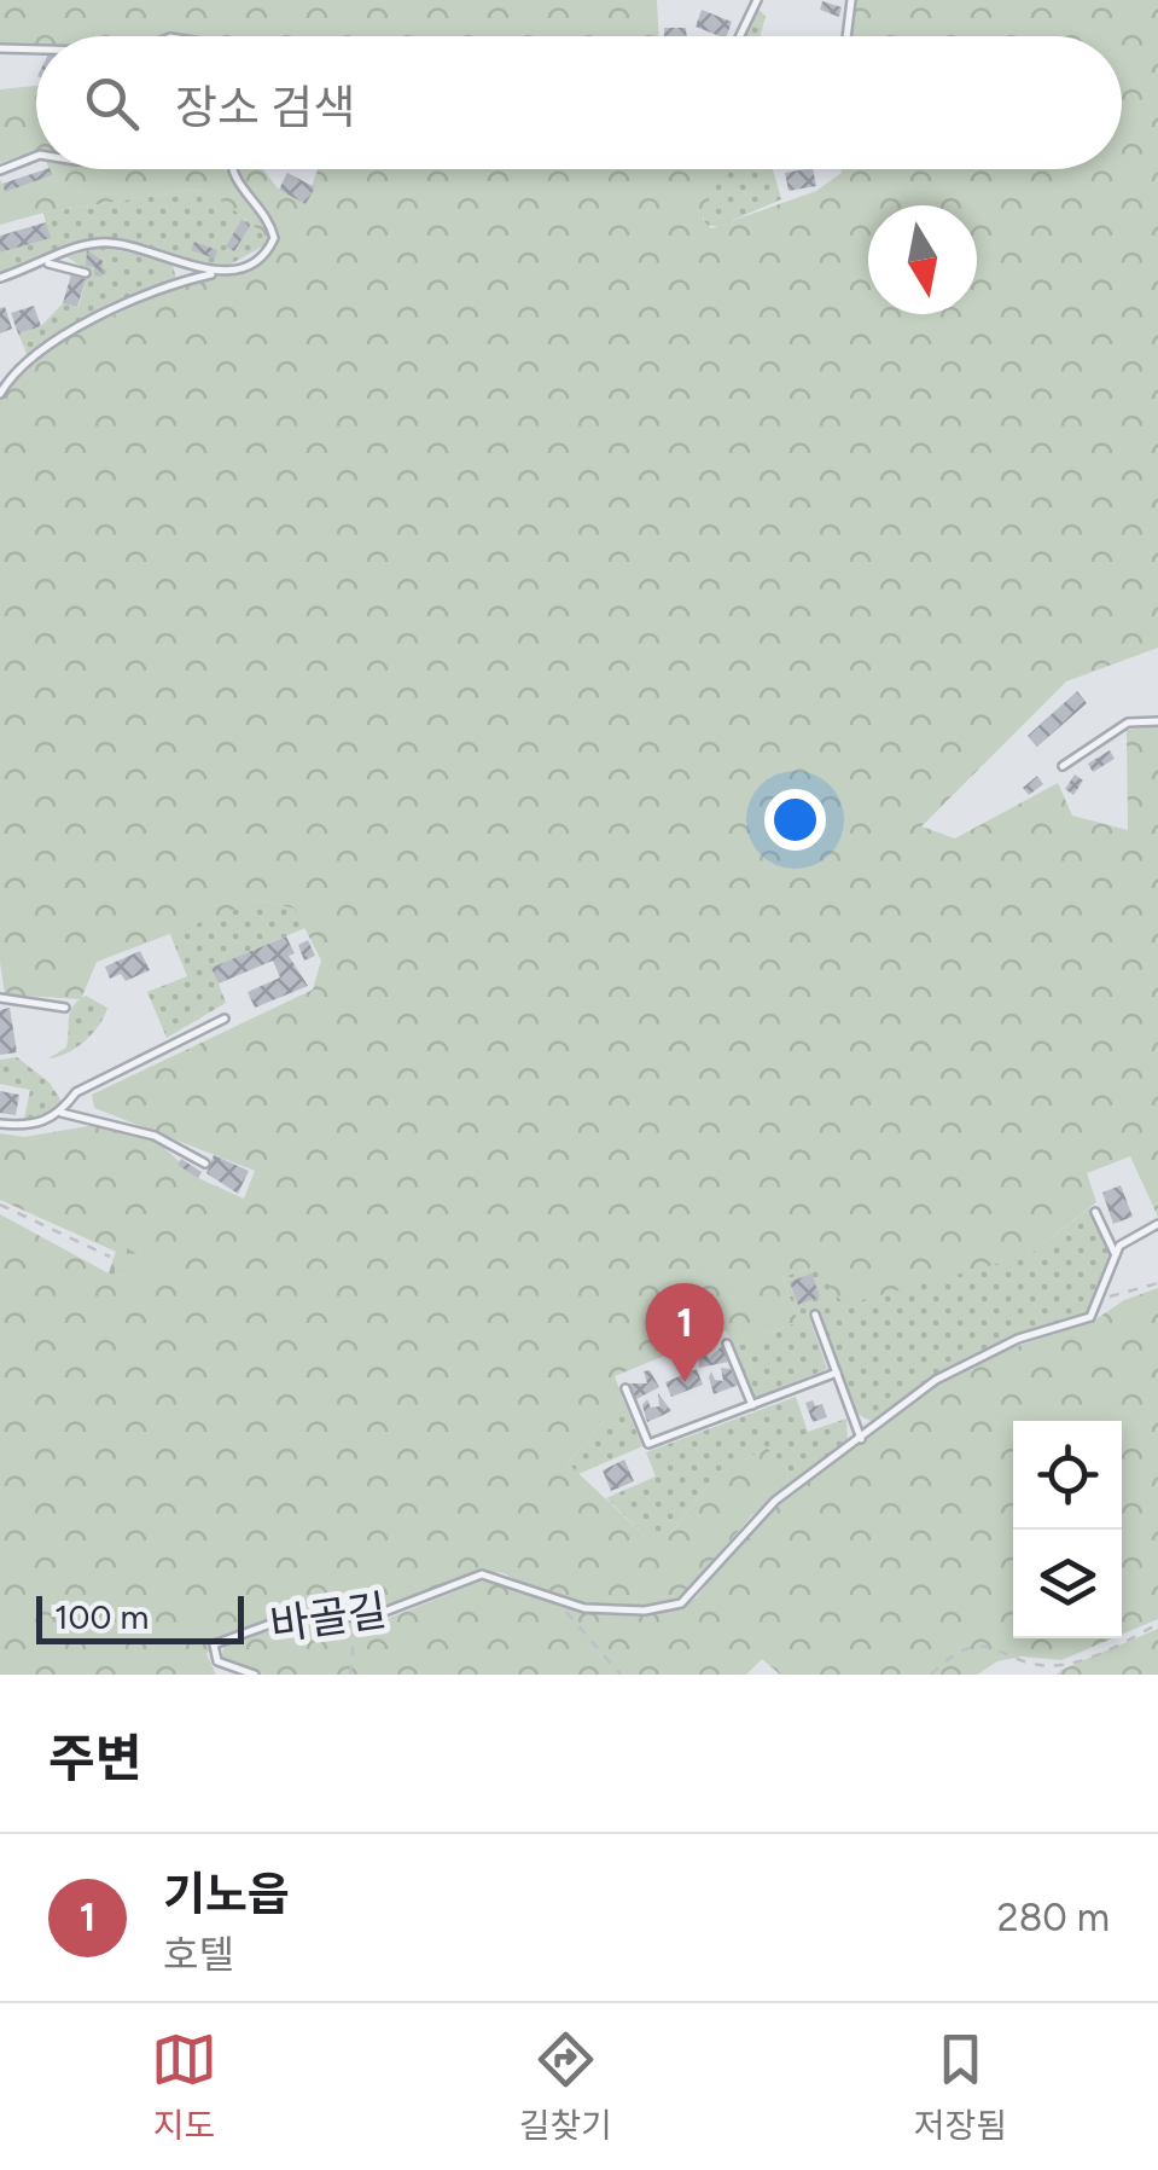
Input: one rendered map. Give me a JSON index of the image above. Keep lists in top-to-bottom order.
{
  "streets": {
    "lane": ["바골길"]
  },
  "scale_bar": "100 m",
  "north": "bottom",
  "page": {
    "search": "장소 검색",
    "pins": "1",
    "scale": "100 m",
    "heading": "주변",
    "list": [
      {
        "mark": "1",
        "name": "기노읍",
        "note": "호텔",
        "value": "280 m"
      }
    ],
    "nav": ["지도", "길찾기", "저장됨"]
  }
}
